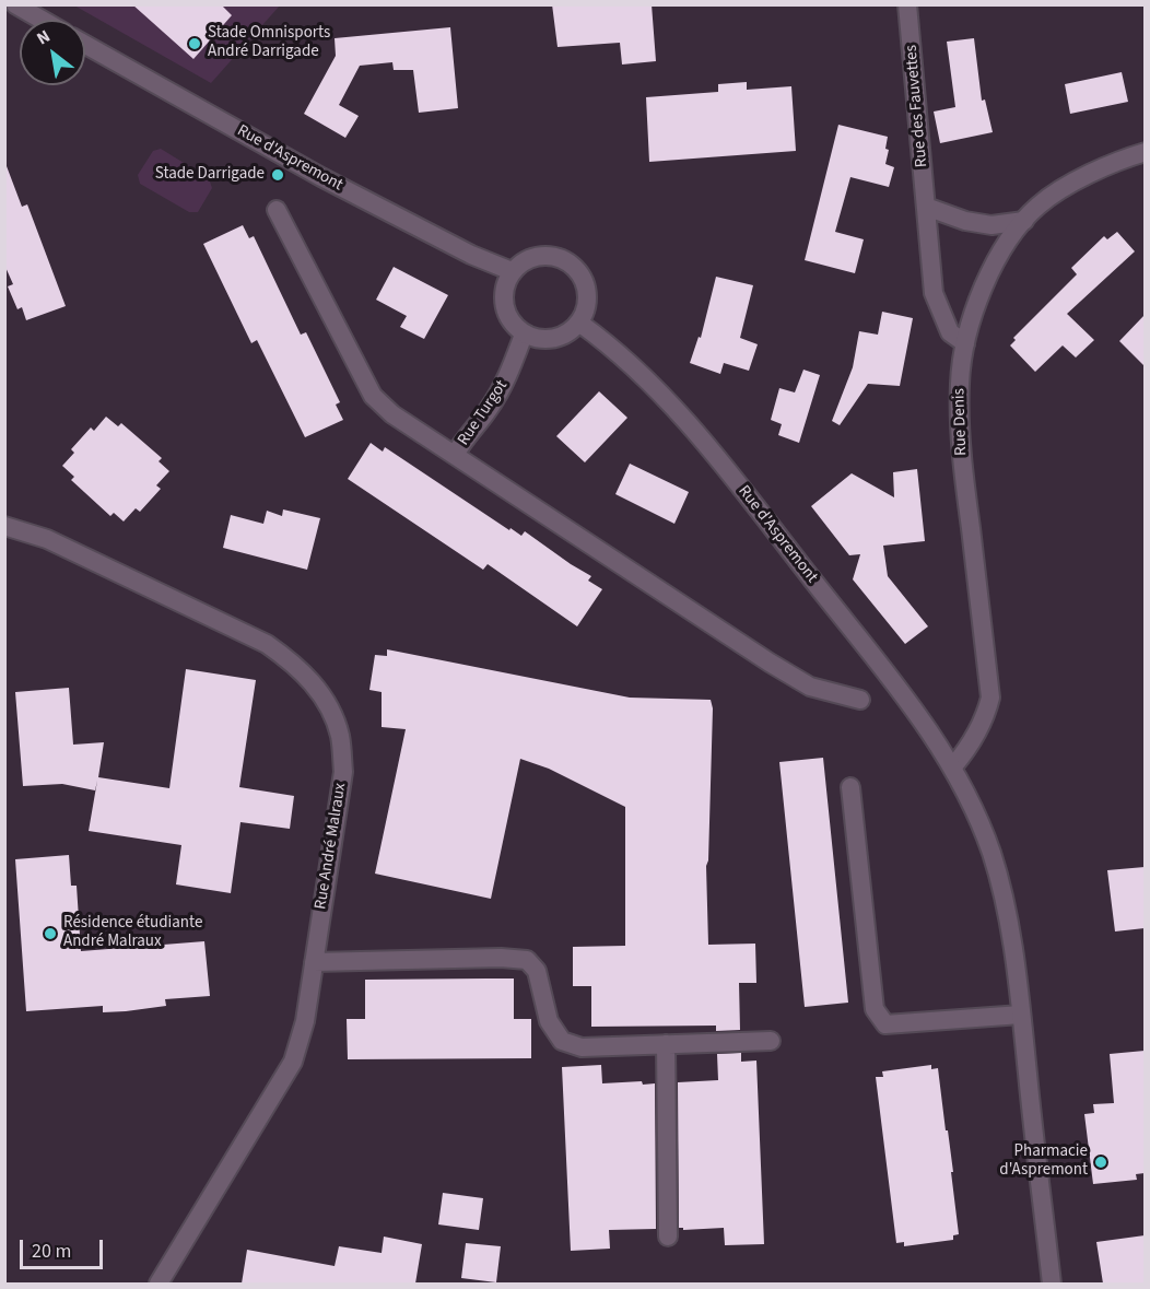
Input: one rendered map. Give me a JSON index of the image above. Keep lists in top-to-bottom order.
{
  "streets": {
    "street": [
      "Rue des Fauvettes",
      "Rue d'Aspremont",
      "Rue Turgot",
      "Rue Denis",
      "Rue André Malraux"
    ]
  },
  "crossings": [
    ["Rue des Fauvettes", "Rue Denis"],
    ["Rue d'Aspremont", "Rue Turgot"],
    ["Rue d'Aspremont", "Rue Denis"]
  ],
  "places": [
    "Stade Omnisports André Darrigade",
    "Stade Darrigade",
    "Résidence étudiante André Malraux",
    "Pharmacie d'Aspremont"
  ],
  "scale_bar": "20 m",
  "north": "top left"
}
